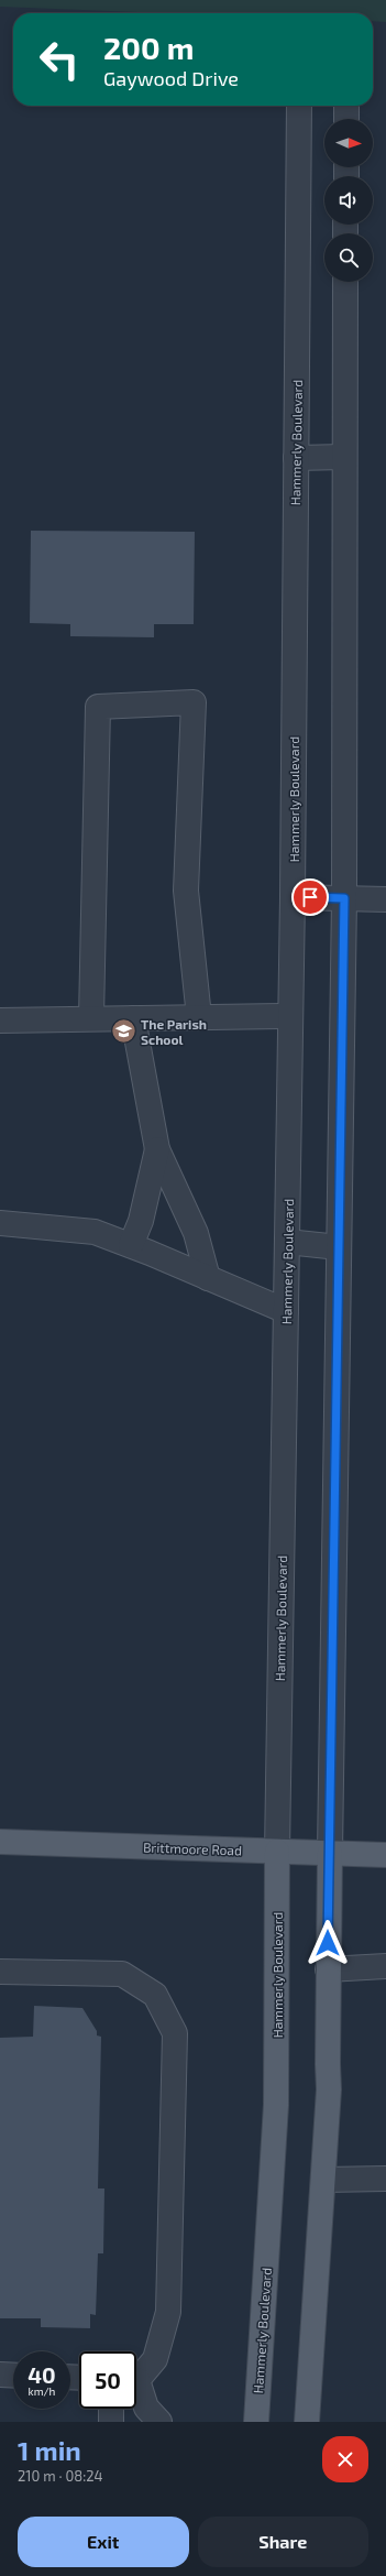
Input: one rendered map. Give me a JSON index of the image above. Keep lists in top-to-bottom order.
{
  "streets": {
    "main road": ["Hammerly Boulevard", "Brittmoore Road"]
  },
  "crossings": [
    ["Hammerly Boulevard", "Brittmoore Road"]
  ],
  "places": {
    "school or university": ["The Parish School"]
  },
  "north": "right",
  "page": {
    "turn": ["200 m", "Gaywood Drive"],
    "speed": "40 km/h",
    "limit": "50",
    "heading": ["1 min", "210 m · 08:24"],
    "buttons": ["Exit", "Share"]
  }
}
